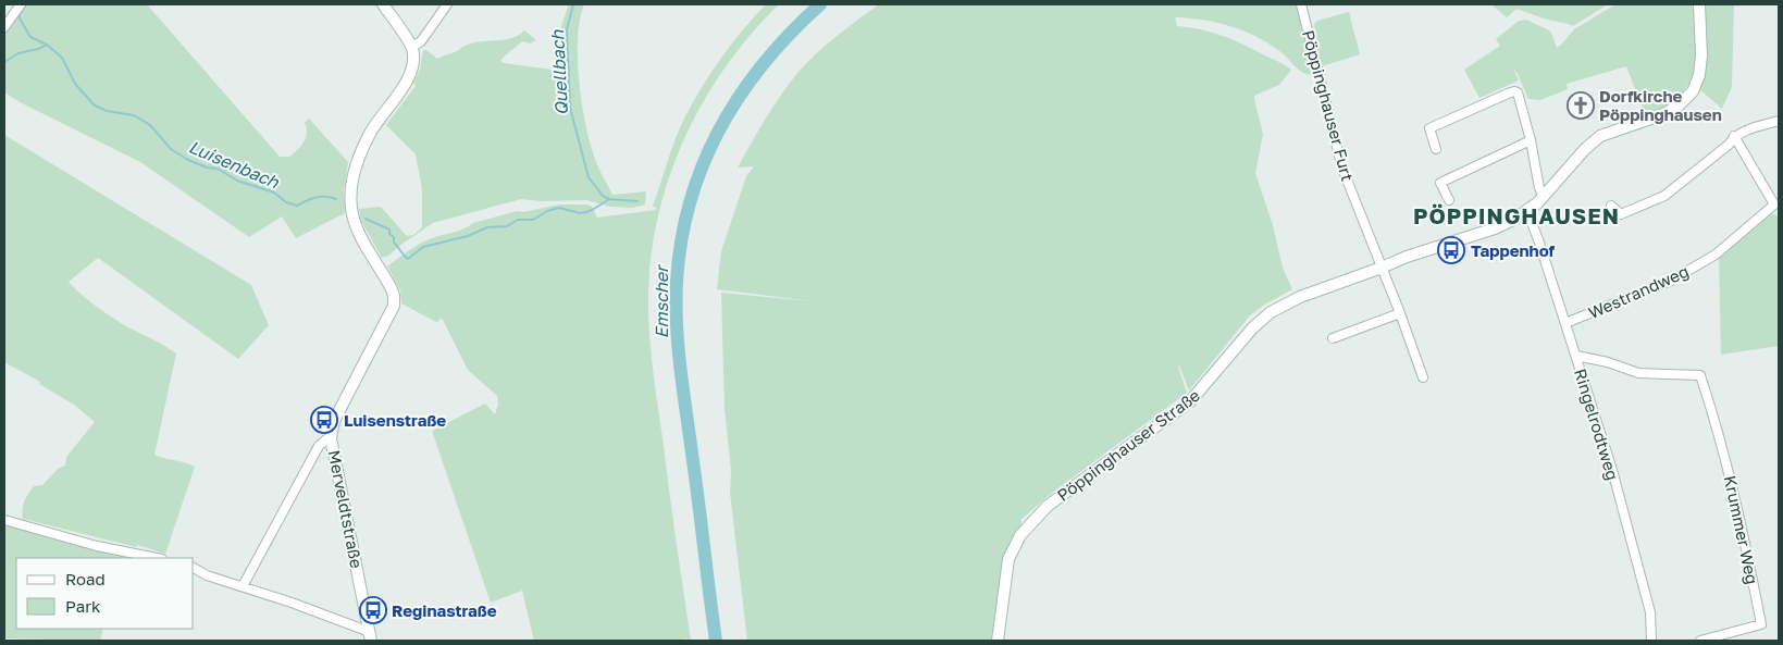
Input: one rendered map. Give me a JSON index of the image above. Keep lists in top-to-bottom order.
{
  "streets": {
    "main road": ["Pöppinghauser Straße", "Merveldtstraße"],
    "street": [
      "Pöppinghauser Furt",
      "Westrandweg",
      "Ringelrodtweg",
      "Krummer Weg"
    ]
  },
  "crossings": [
    ["Pöppinghauser Furt", "Pöppinghauser Straße"],
    ["Westrandweg", "Ringelrodtweg"],
    ["Ringelrodtweg", "Pöppinghauser Straße"],
    ["Ringelrodtweg", "Krummer Weg"]
  ],
  "districts": ["PÖPPINGHAUSEN"],
  "water": ["Quellbach", "Luisenbach", "Emscher"],
  "places": {
    "church": ["Dorfkirche Pöppinghausen"],
    "bus stop": ["Tappenhof", "Luisenstraße", "Reginastraße"]
  },
  "legend": ["Road", "Park"]
}
